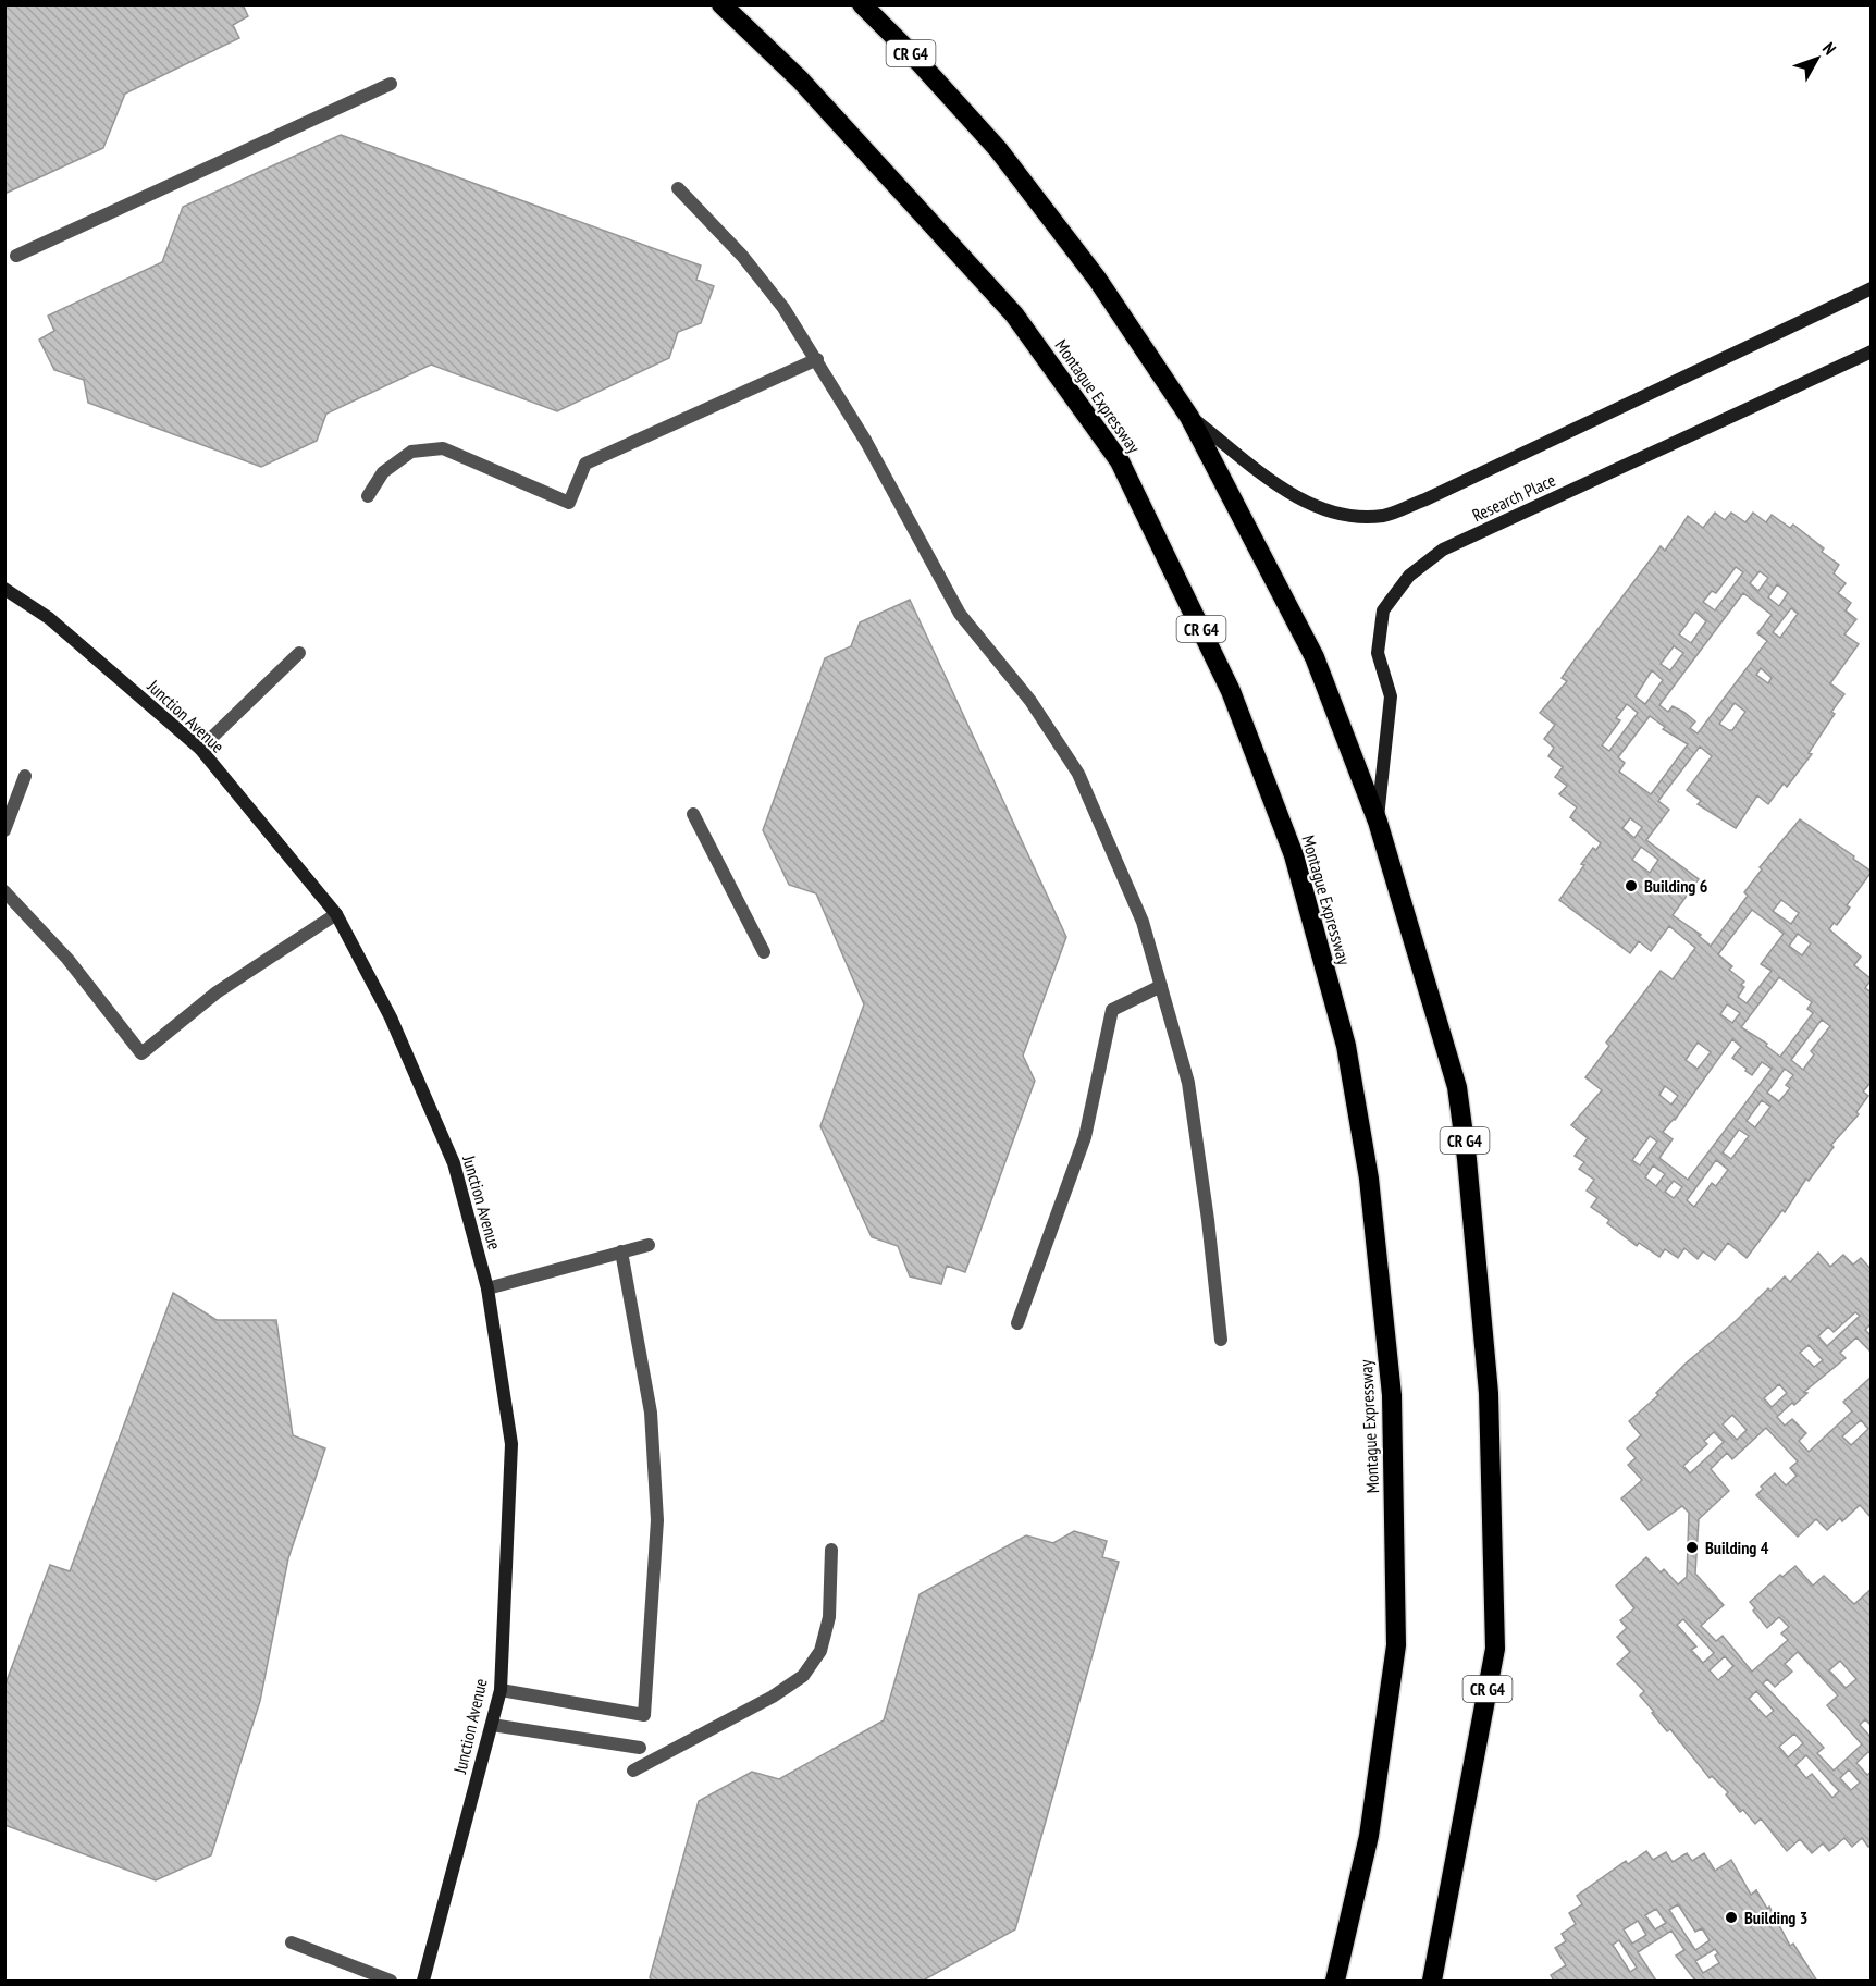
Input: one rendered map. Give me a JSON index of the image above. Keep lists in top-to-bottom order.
{
  "streets": {
    "highway": ["CR G4", "Montague Expressway"],
    "main road": ["Research Place", "Junction Avenue"]
  },
  "crossings": [
    ["CR G4", "Research Place"]
  ],
  "places": ["Building 6", "Building 4", "Building 3"],
  "north": "top right"
}
